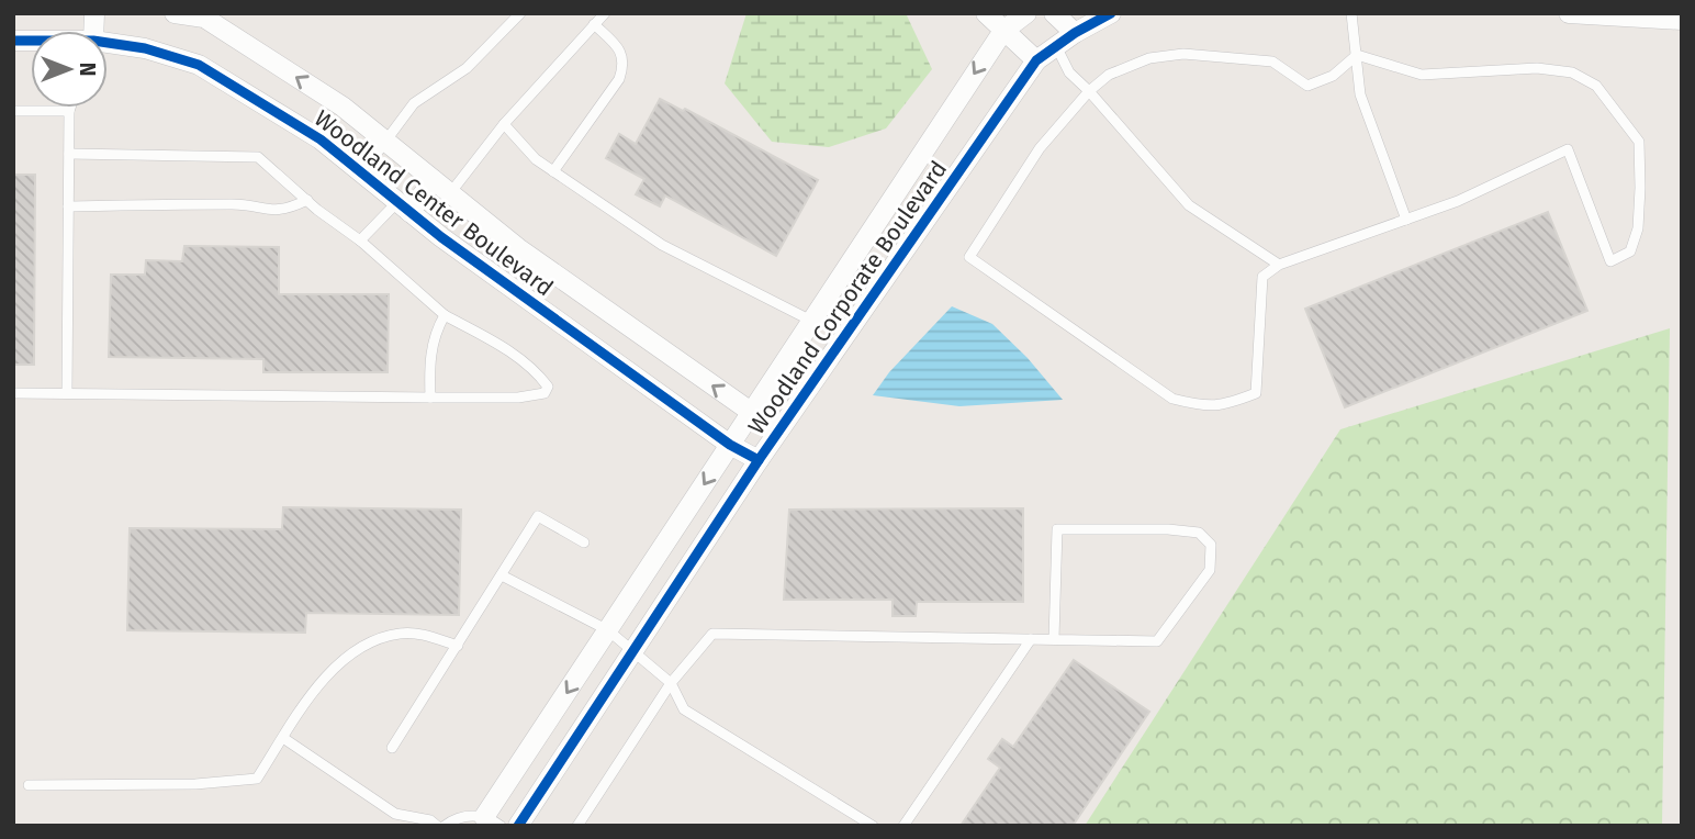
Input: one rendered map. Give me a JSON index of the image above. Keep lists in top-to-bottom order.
{
  "streets": {
    "street": ["Woodland Center Boulevard", "Woodland Corporate Boulevard"]
  },
  "crossings": [
    ["Woodland Center Boulevard", "Woodland Corporate Boulevard"]
  ],
  "north": "right"
}
